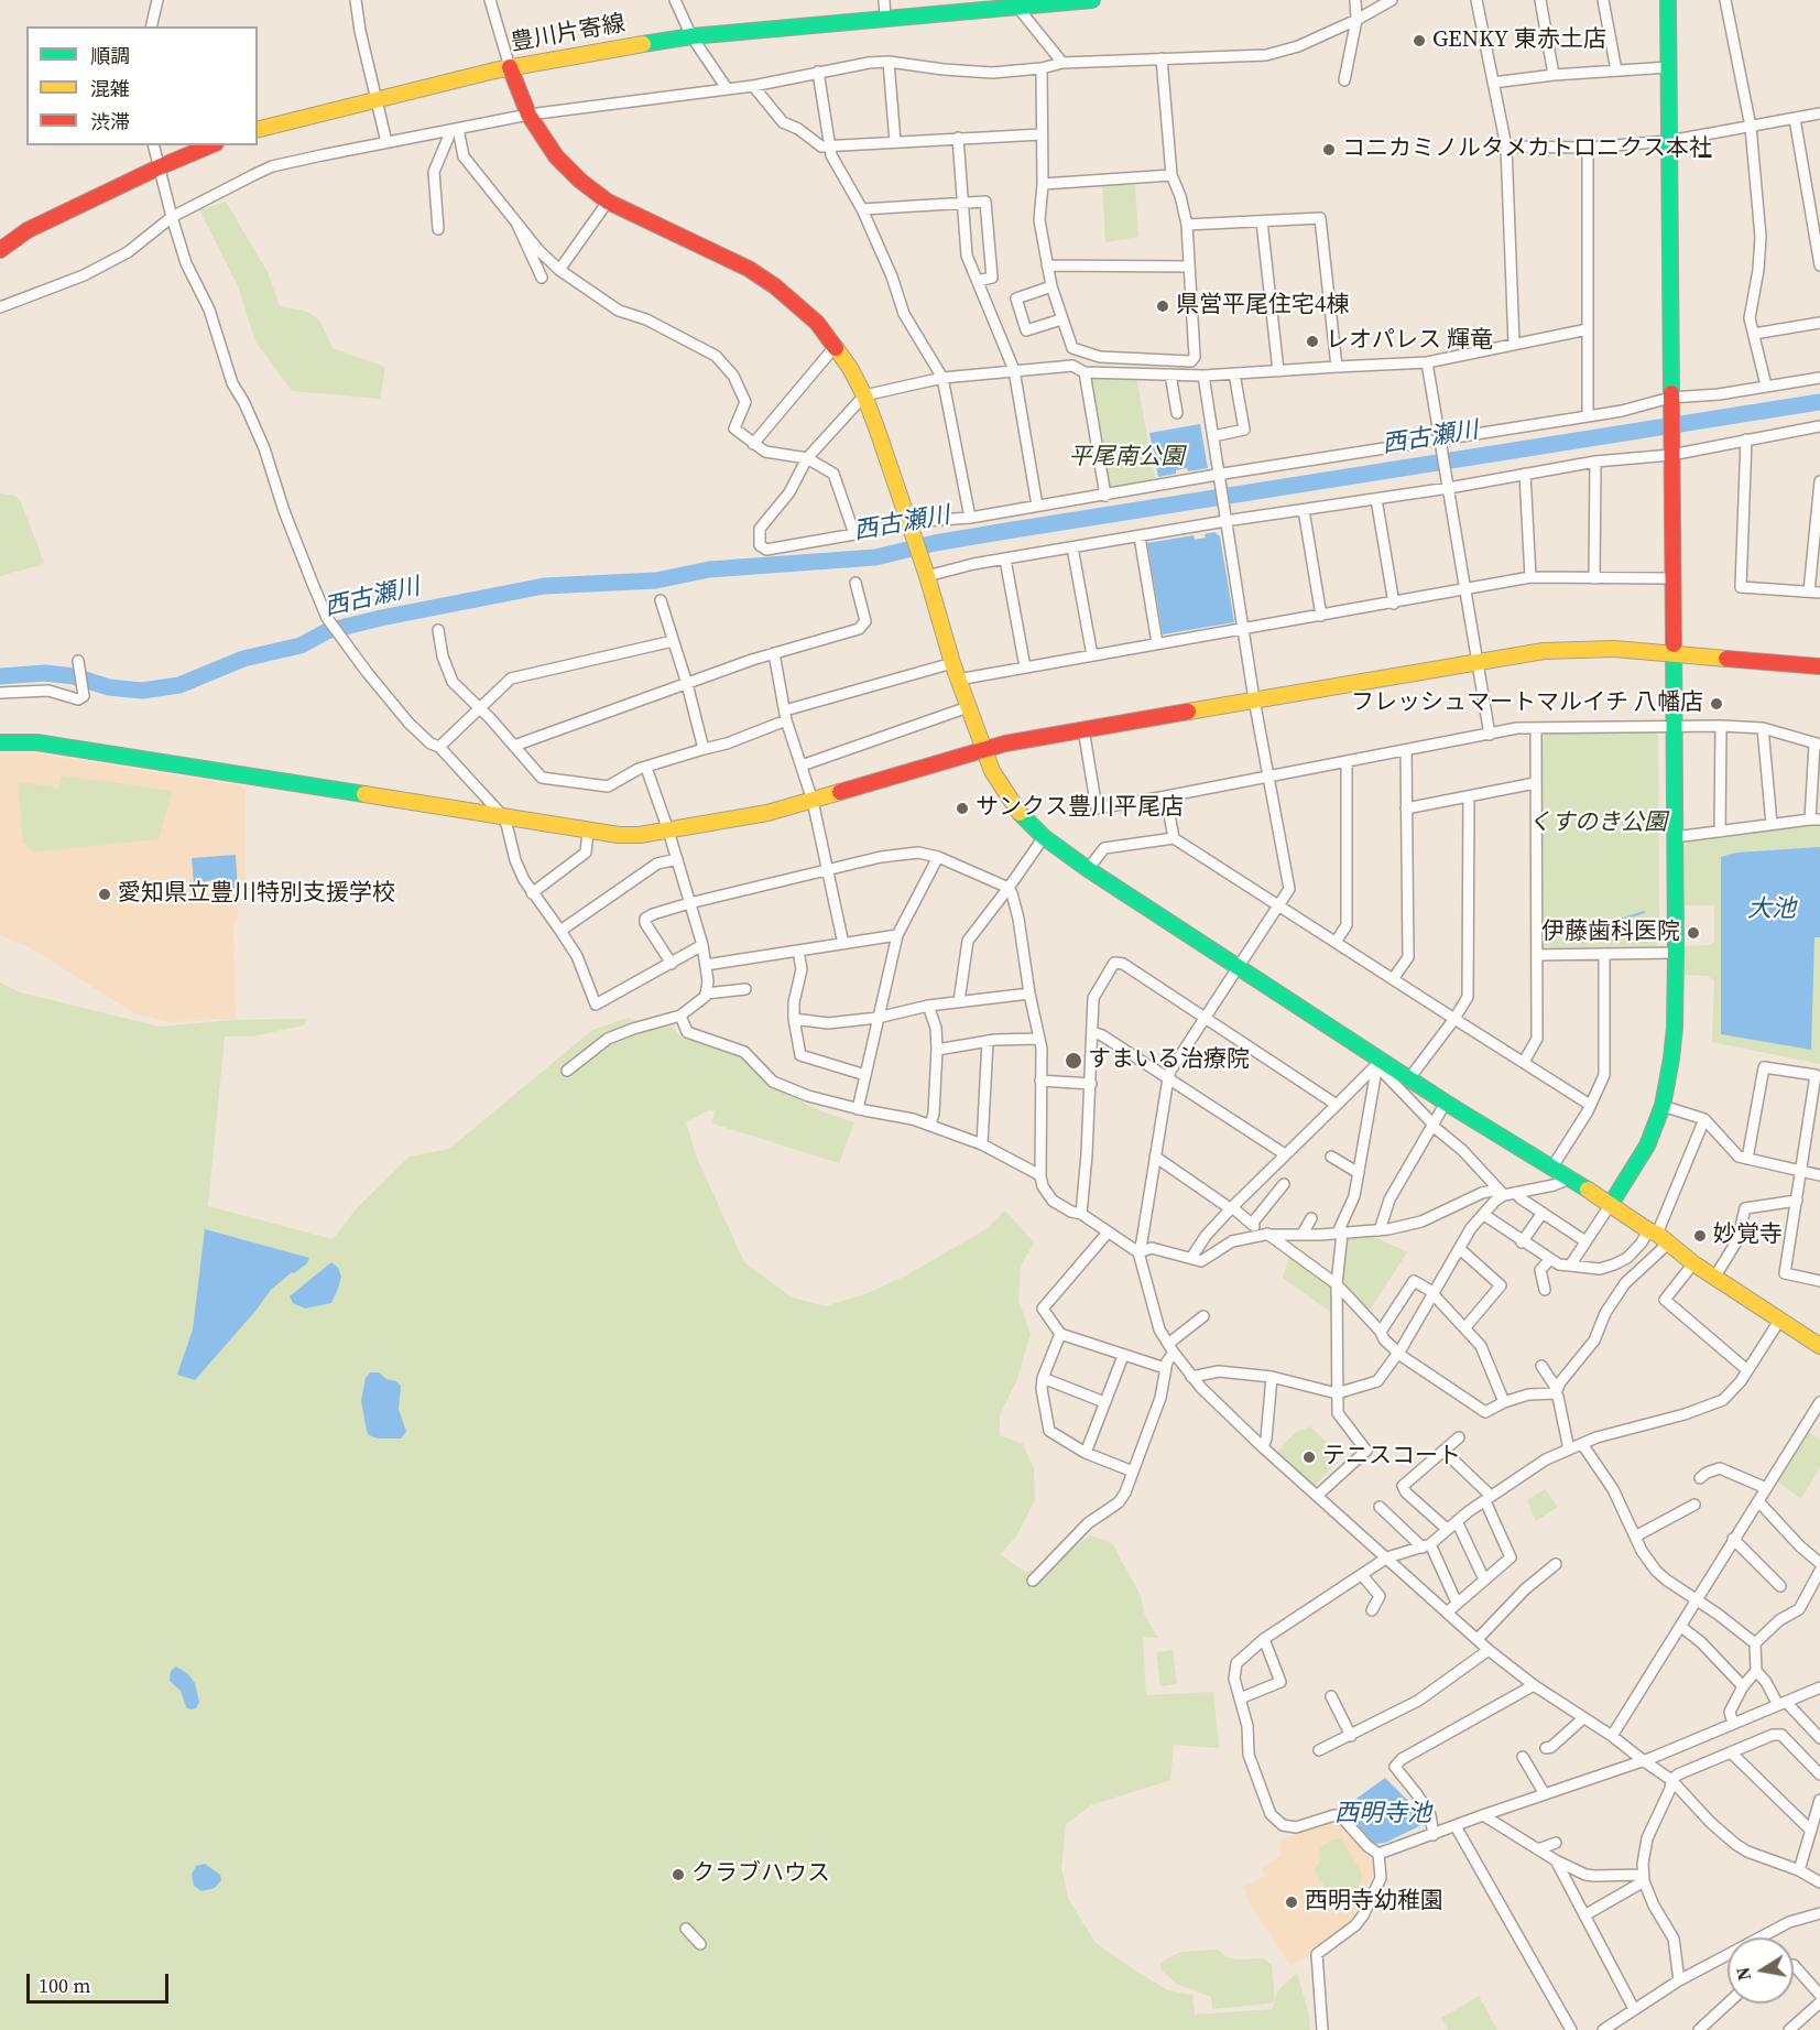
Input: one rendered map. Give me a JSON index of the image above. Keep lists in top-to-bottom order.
{
  "streets": {
    "street": ["豊川片寄線"]
  },
  "water": ["西古瀬川", "大池", "西明寺池"],
  "parks": ["平尾南公園", "くすのき公園"],
  "places": [
    "GENKY 東赤土店",
    "コニカミノルタメカトロニクス本社",
    "県営平尾住宅4棟",
    "レオパレス 輝竜",
    "フレッシュマートマルイチ 八幡店",
    "サンクス豊川平尾店",
    "愛知県立豊川特別支援学校",
    "伊藤歯科医院",
    "すまいる治療院",
    "妙覚寺",
    "テニスコート",
    "クラブハウス",
    "西明寺幼稚園"
  ],
  "legend": ["順調", "混雑", "渋滞"],
  "scale_bar": "100 m",
  "north": "left"
}
